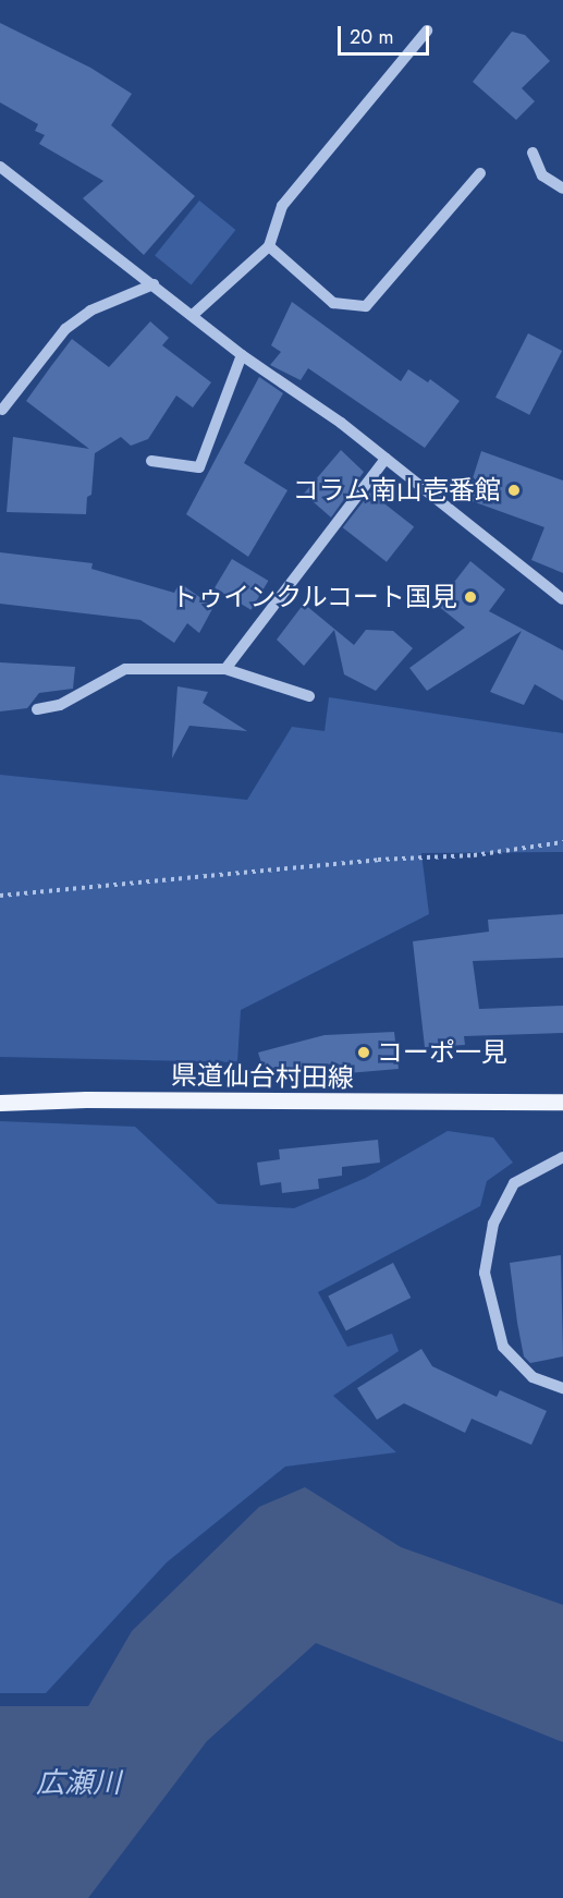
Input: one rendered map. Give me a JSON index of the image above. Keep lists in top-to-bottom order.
{
  "streets": {
    "main road": ["県道仙台村田線"]
  },
  "water": ["広瀬川"],
  "places": ["コラム南山壱番館", "トゥインクルコート国見", "コーポ一見"],
  "scale_bar": "20 m"
}
